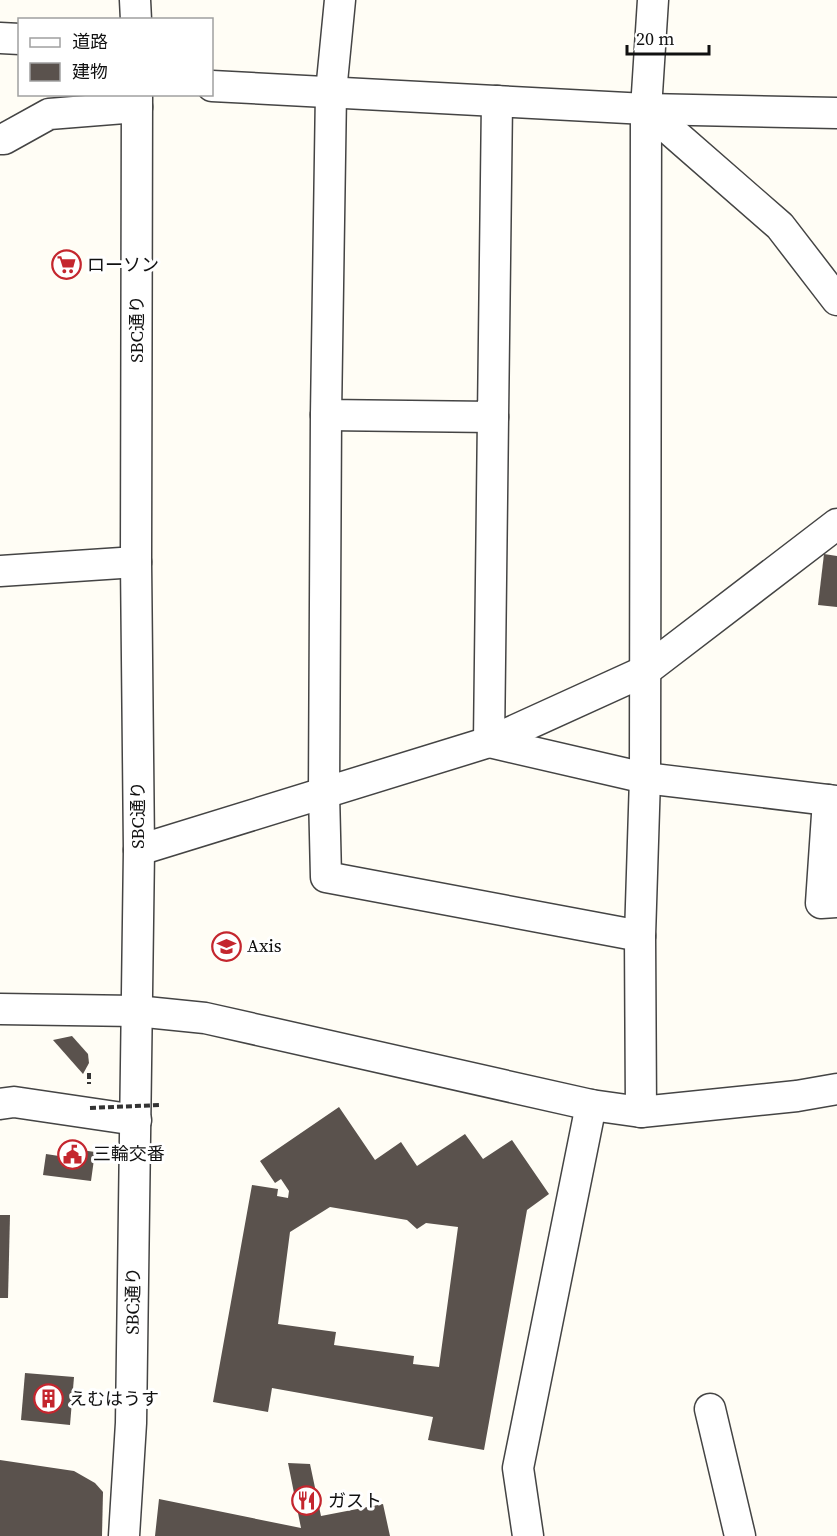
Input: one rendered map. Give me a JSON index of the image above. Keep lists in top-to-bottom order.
{
  "streets": {
    "street": ["SBC通り"]
  },
  "places": {
    "supermarket": ["ローソン"],
    "school or university": ["Axis"],
    "public building": ["三輪交番"],
    "building": ["えむはうす"],
    "restaurant": ["ガスト"]
  },
  "legend": ["道路", "建物"],
  "scale_bar": "20 m"
}
